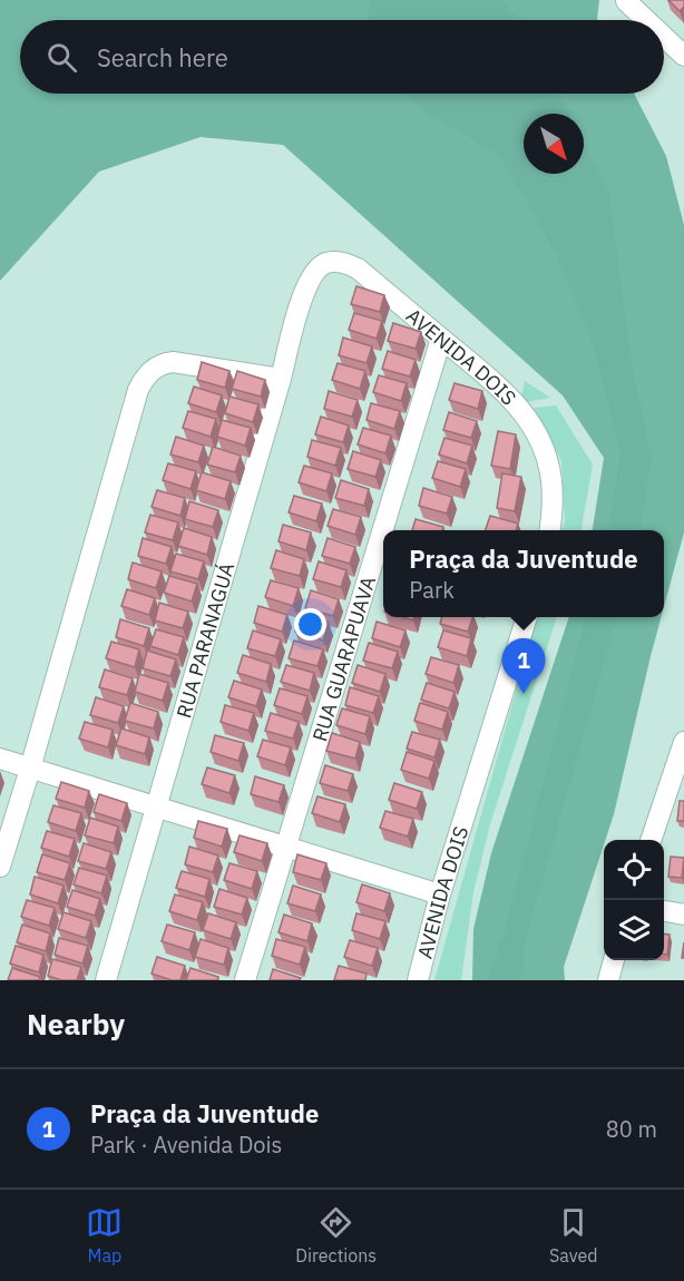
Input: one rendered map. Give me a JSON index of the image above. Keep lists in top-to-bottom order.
{
  "streets": {
    "street": ["AVENIDA DOIS", "RUA PARANAGUÁ", "RUA GUARAPUAVA"]
  },
  "crossings": [
    ["AVENIDA DOIS", "RUA PARANAGUÁ"],
    ["AVENIDA DOIS", "RUA GUARAPUAVA"]
  ],
  "north": "bottom right",
  "page": {
    "search": "Search here",
    "popup": ["Praça da Juventude", "Park"],
    "pins": "1",
    "heading": "Nearby",
    "list": [
      {
        "mark": "1",
        "name": "Praça da Juventude",
        "note": "Park · Avenida Dois",
        "value": "80 m"
      }
    ],
    "nav": ["Map", "Directions", "Saved"]
  }
}
